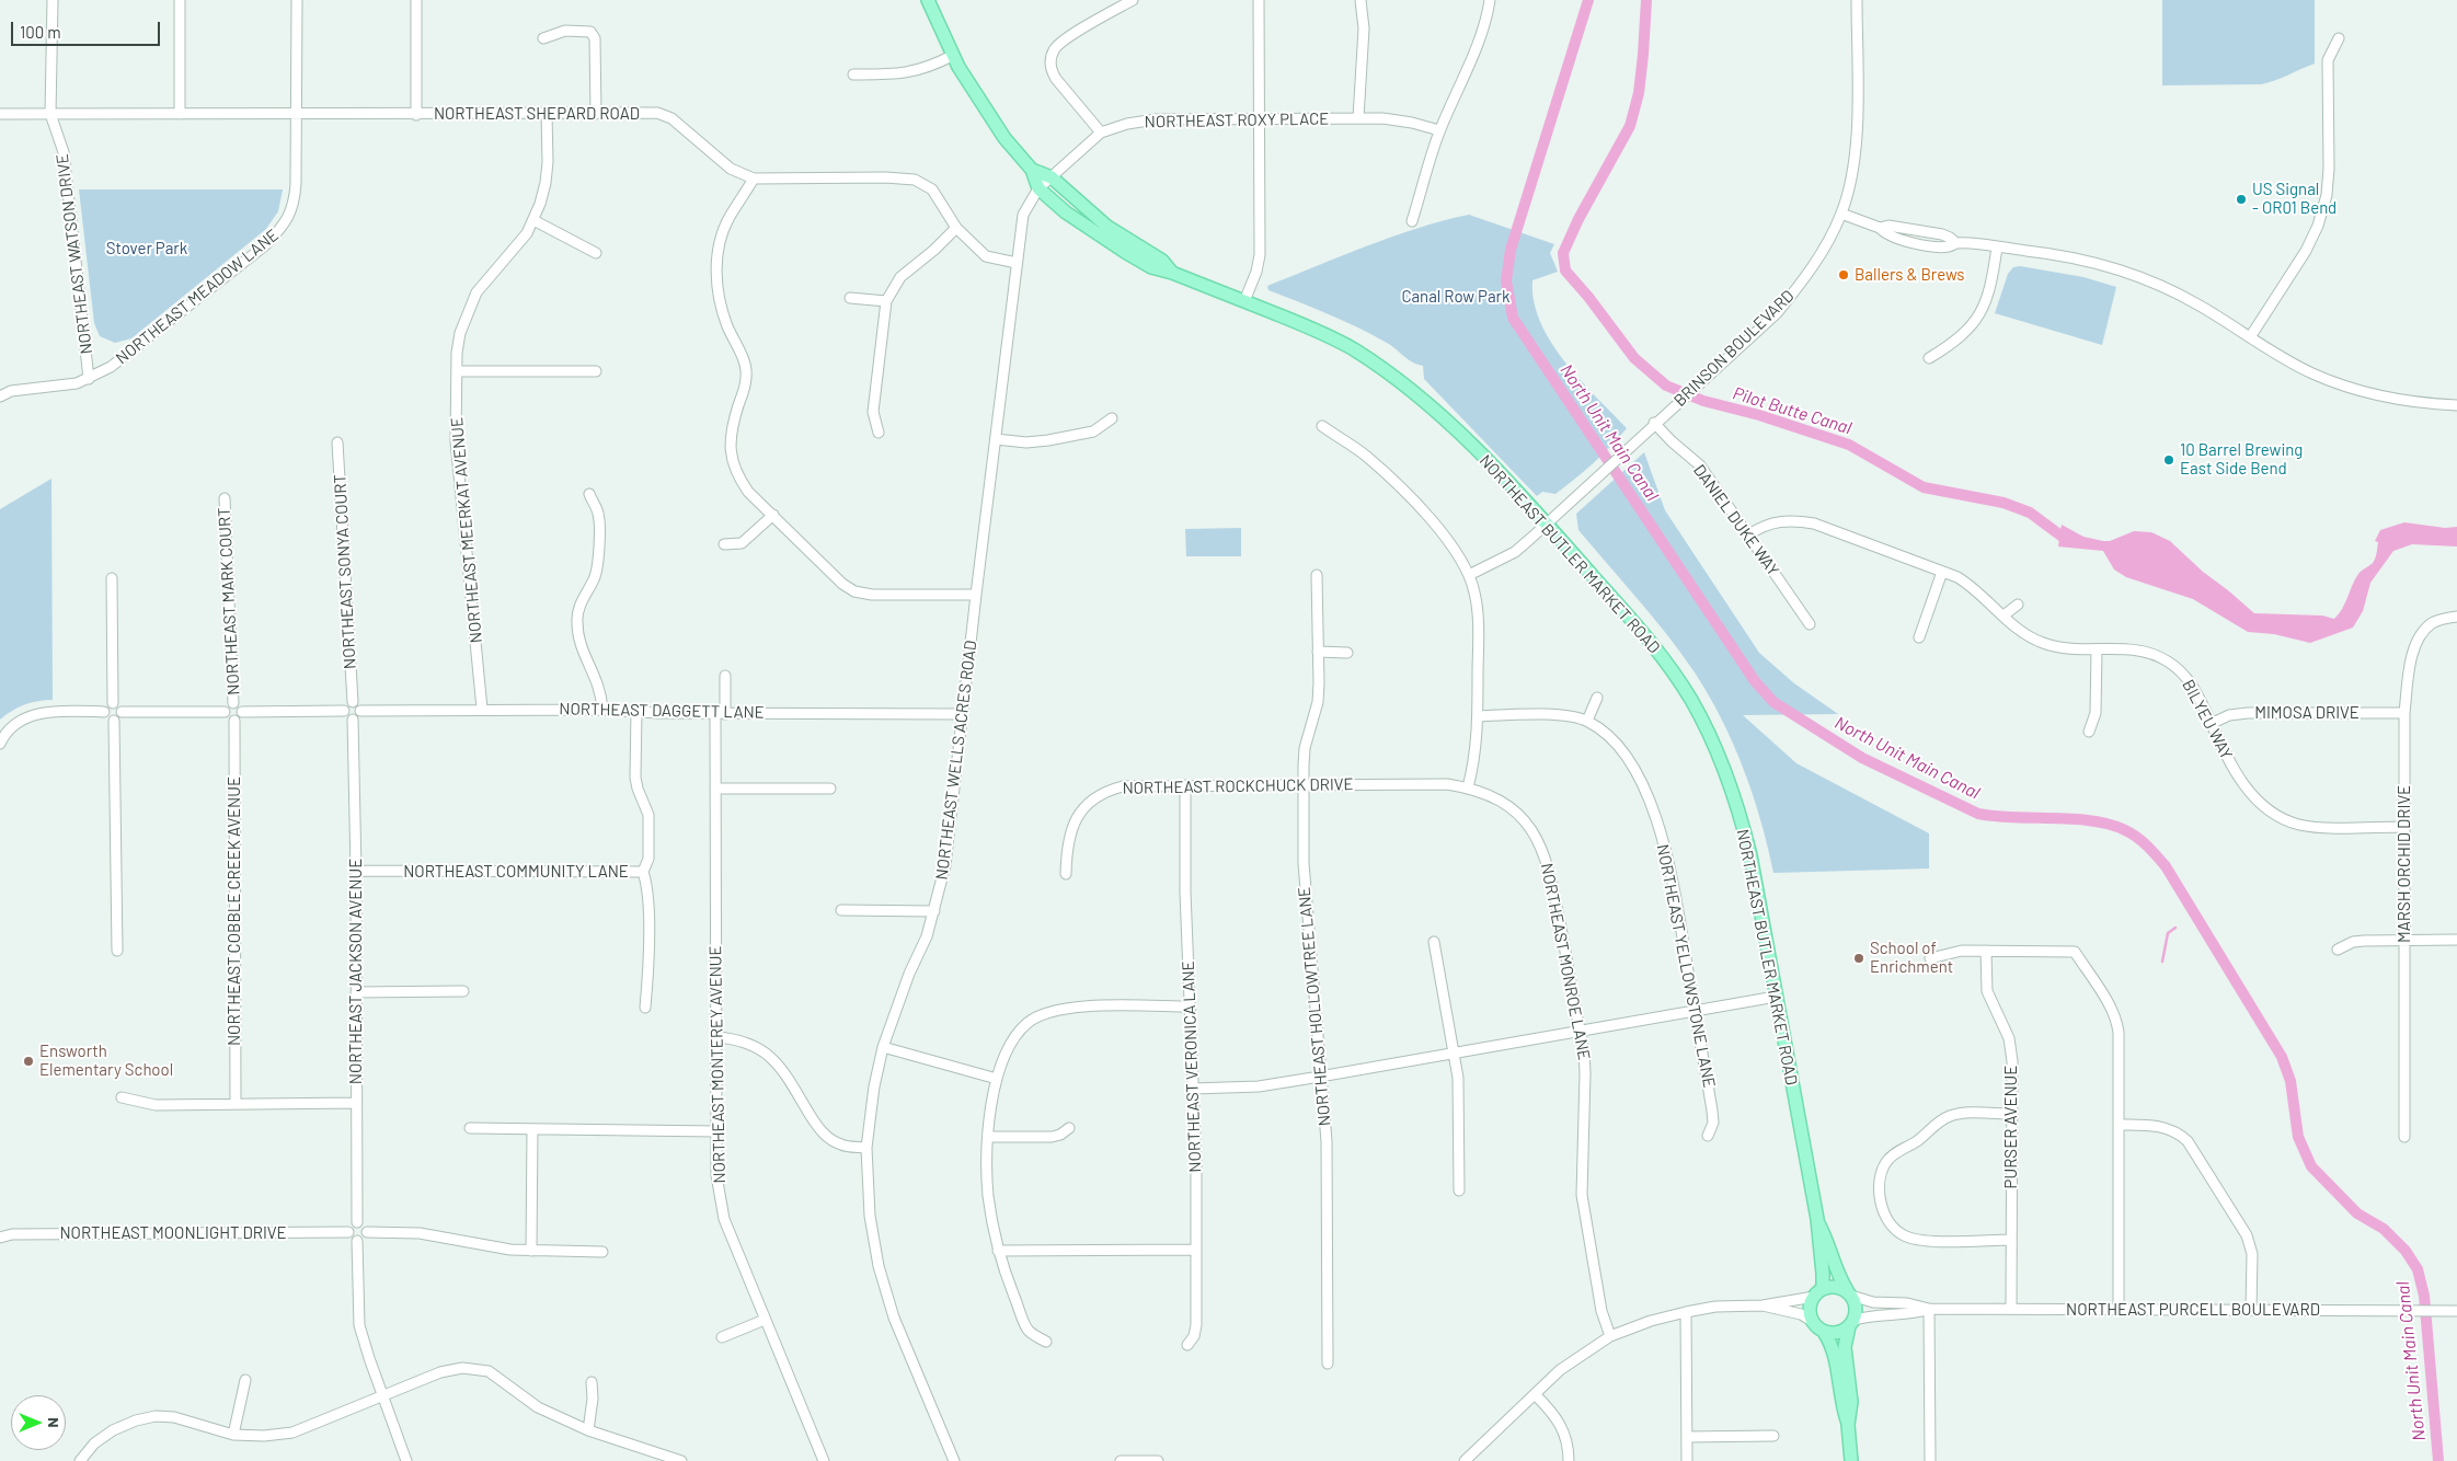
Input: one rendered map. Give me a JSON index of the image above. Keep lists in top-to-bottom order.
{
  "streets": {
    "main road": ["NORTHEAST BUTLER MARKET ROAD"],
    "street": [
      "NORTHEAST SHEPARD ROAD",
      "NORTHEAST ROXY PLACE",
      "NORTHEAST WATSON DRIVE",
      "NORTHEAST MEADOW LANE",
      "BRINSON BOULEVARD",
      "DANIEL DUKE WAY",
      "NORTHEAST MEERKAT AVENUE",
      "NORTHEAST SONYA COURT",
      "NORTHEAST MARK COURT",
      "NORTHEAST DAGGETT LANE",
      "MIMOSA DRIVE",
      "BILYEU WAY",
      "NORTHEAST WELLS ACRES ROAD",
      "NORTHEAST ROCKCHUCK DRIVE",
      "MARSH ORCHID DRIVE",
      "NORTHEAST COMMUNITY LANE",
      "NORTHEAST COBBLE CREEK AVENUE",
      "NORTHEAST MONROE LANE",
      "NORTHEAST YELLOWSTONE LANE",
      "NORTHEAST JACKSON AVENUE",
      "NORTHEAST HOLLOWTREE LANE",
      "NORTHEAST MONTEREY AVENUE",
      "NORTHEAST VERONICA LANE",
      "PURSER AVENUE",
      "NORTHEAST MOONLIGHT DRIVE",
      "NORTHEAST PURCELL BOULEVARD"
    ]
  },
  "crossings": [
    ["NORTHEAST SHEPARD ROAD", "NORTHEAST WATSON DRIVE"],
    ["NORTHEAST SHEPARD ROAD", "NORTHEAST MEADOW LANE"],
    ["NORTHEAST SHEPARD ROAD", "NORTHEAST MEERKAT AVENUE"],
    ["NORTHEAST SHEPARD ROAD", "NORTHEAST WELLS ACRES ROAD"],
    ["NORTHEAST ROXY PLACE", "NORTHEAST BUTLER MARKET ROAD"],
    ["NORTHEAST ROXY PLACE", "NORTHEAST WELLS ACRES ROAD"],
    ["NORTHEAST WATSON DRIVE", "NORTHEAST MEADOW LANE"],
    ["BRINSON BOULEVARD", "DANIEL DUKE WAY"],
    ["BRINSON BOULEVARD", "NORTHEAST BUTLER MARKET ROAD"],
    ["DANIEL DUKE WAY", "BILYEU WAY"],
    ["NORTHEAST MEERKAT AVENUE", "NORTHEAST DAGGETT LANE"],
    ["NORTHEAST BUTLER MARKET ROAD", "NORTHEAST WELLS ACRES ROAD"],
    ["NORTHEAST BUTLER MARKET ROAD", "NORTHEAST PURCELL BOULEVARD"],
    ["NORTHEAST SONYA COURT", "NORTHEAST DAGGETT LANE"],
    ["NORTHEAST SONYA COURT", "NORTHEAST JACKSON AVENUE"],
    ["NORTHEAST MARK COURT", "NORTHEAST COBBLE CREEK AVENUE"],
    ["NORTHEAST DAGGETT LANE", "NORTHEAST WELLS ACRES ROAD"],
    ["NORTHEAST DAGGETT LANE", "NORTHEAST COMMUNITY LANE"],
    ["NORTHEAST DAGGETT LANE", "NORTHEAST JACKSON AVENUE"],
    ["NORTHEAST DAGGETT LANE", "NORTHEAST MONTEREY AVENUE"],
    ["MIMOSA DRIVE", "BILYEU WAY"],
    ["MIMOSA DRIVE", "MARSH ORCHID DRIVE"],
    ["BILYEU WAY", "MARSH ORCHID DRIVE"],
    ["NORTHEAST ROCKCHUCK DRIVE", "NORTHEAST MONROE LANE"],
    ["NORTHEAST ROCKCHUCK DRIVE", "NORTHEAST HOLLOWTREE LANE"],
    ["NORTHEAST ROCKCHUCK DRIVE", "NORTHEAST VERONICA LANE"],
    ["NORTHEAST COMMUNITY LANE", "NORTHEAST JACKSON AVENUE"],
    ["NORTHEAST JACKSON AVENUE", "NORTHEAST MOONLIGHT DRIVE"],
    ["PURSER AVENUE", "NORTHEAST PURCELL BOULEVARD"]
  ],
  "water": ["Pilot Butte Canal", "North Unit Main Canal"],
  "parks": ["Stover Park", "Canal Row Park"],
  "places": [
    "US Signal - OR01 Bend",
    "Ballers & Brews",
    "10 Barrel Brewing East Side Bend",
    "School of Enrichment",
    "Ensworth Elementary School"
  ],
  "scale_bar": "100 m",
  "north": "right"
}
